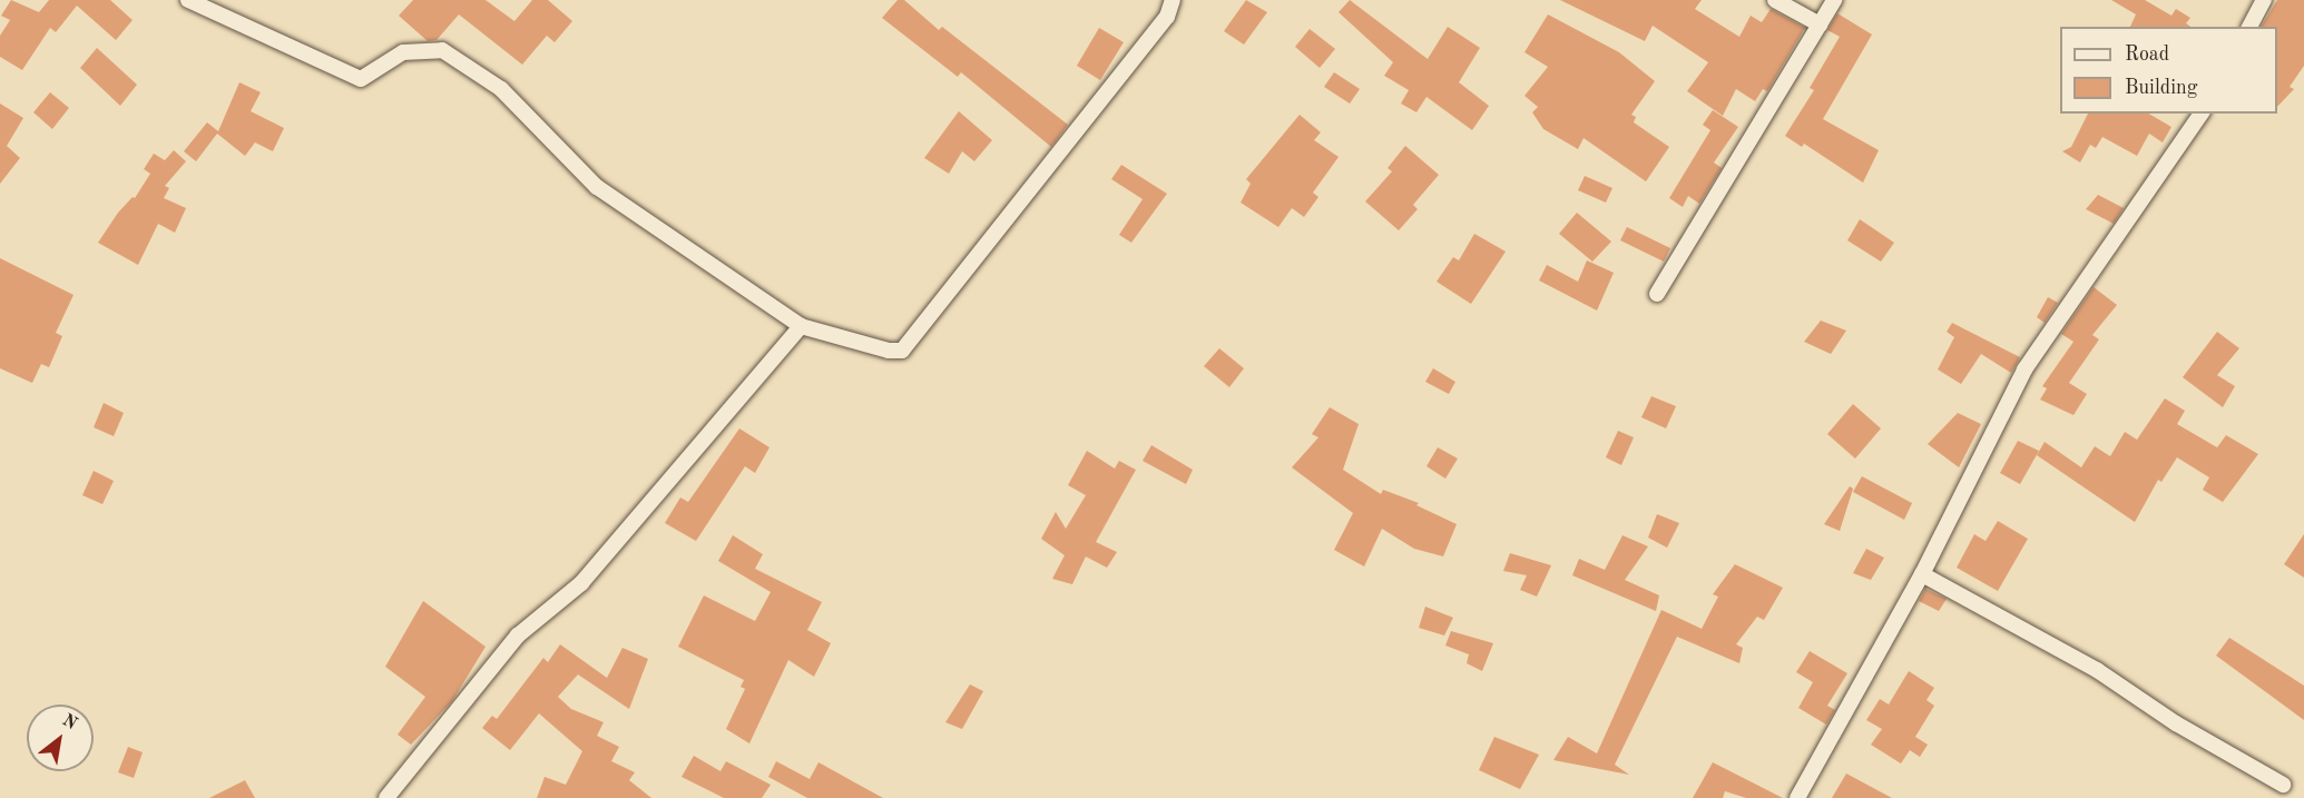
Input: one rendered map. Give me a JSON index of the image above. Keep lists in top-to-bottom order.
{
  "legend": ["Road", "Building"],
  "north": "top right"
}
